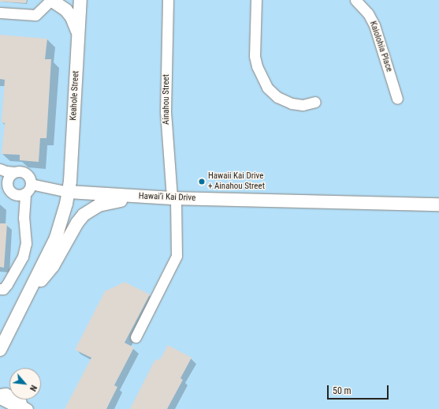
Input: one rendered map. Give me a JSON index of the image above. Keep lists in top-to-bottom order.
{
  "streets": {
    "main road": ["Keahole Street", "Hawai’i Kai Drive"],
    "street": ["Kaiolohia Place", "Ainahou Street"]
  },
  "crossings": [
    ["Keahole Street", "Hawai’i Kai Drive"],
    ["Ainahou Street", "Hawai’i Kai Drive"]
  ],
  "places": ["Hawaii Kai Drive + Ainahou Street"],
  "scale_bar": "50 m",
  "north": "bottom right"
}
